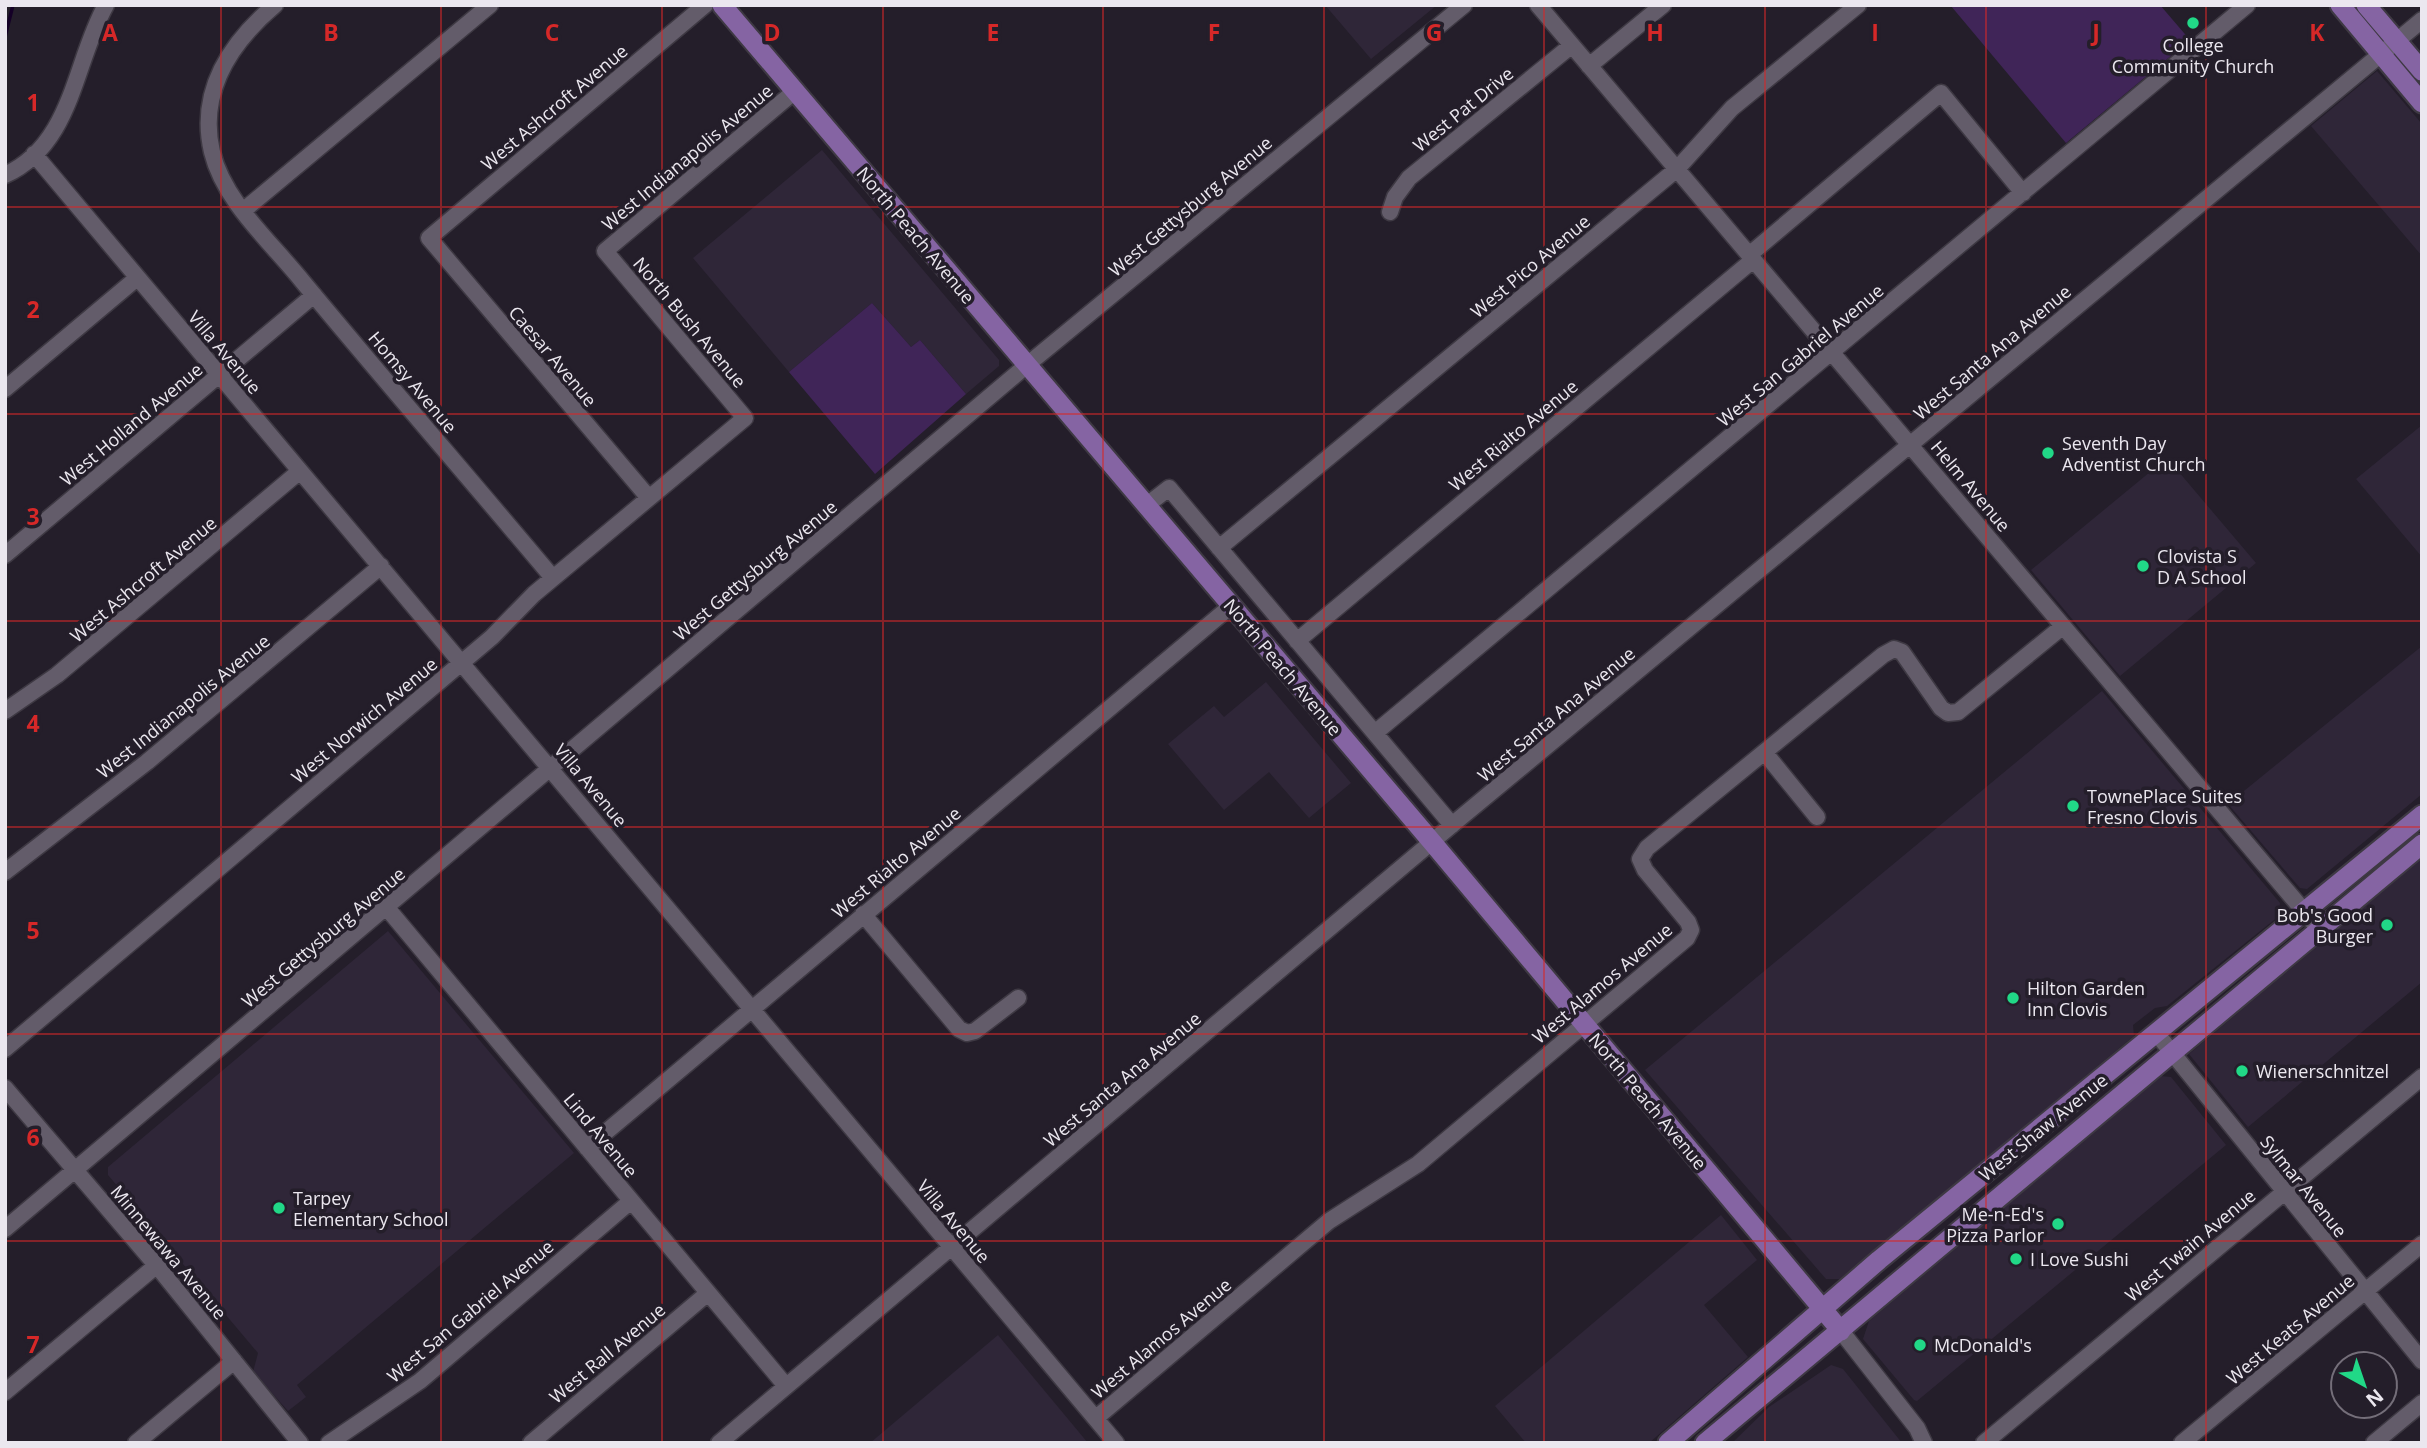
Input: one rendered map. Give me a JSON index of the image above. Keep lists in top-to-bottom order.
{
  "streets": {
    "main road": ["North Peach Avenue", "West Shaw Avenue"],
    "street": [
      "West Ashcroft Avenue",
      "West Pat Drive",
      "West Indianapolis Avenue",
      "West Gettysburg Avenue",
      "West Pico Avenue",
      "North Bush Avenue",
      "Villa Avenue",
      "West Santa Ana Avenue",
      "West San Gabriel Avenue",
      "Caesar Avenue",
      "Homsy Avenue",
      "West Holland Avenue",
      "West Rialto Avenue",
      "Helm Avenue",
      "West Norwich Avenue",
      "West Alamos Avenue",
      "Lind Avenue",
      "Sylmar Avenue",
      "West Twain Avenue",
      "Minnewawa Avenue",
      "West Keats Avenue",
      "West Rall Avenue"
    ]
  },
  "crossings": [
    ["West Ashcroft Avenue", "Villa Avenue"],
    ["West Ashcroft Avenue", "Caesar Avenue"],
    ["West Pat Drive", "Helm Avenue"],
    ["West Indianapolis Avenue", "North Peach Avenue"],
    ["West Indianapolis Avenue", "North Bush Avenue"],
    ["West Indianapolis Avenue", "Villa Avenue"],
    ["West Gettysburg Avenue", "North Peach Avenue"],
    ["West Gettysburg Avenue", "Villa Avenue"],
    ["West Gettysburg Avenue", "Lind Avenue"],
    ["West Gettysburg Avenue", "Minnewawa Avenue"],
    ["North Peach Avenue", "West Santa Ana Avenue"],
    ["North Peach Avenue", "West Rialto Avenue"],
    ["North Peach Avenue", "West Alamos Avenue"],
    ["North Peach Avenue", "West Shaw Avenue"],
    ["West Pico Avenue", "Helm Avenue"],
    ["North Bush Avenue", "West Norwich Avenue"],
    ["Villa Avenue", "West Santa Ana Avenue"],
    ["Villa Avenue", "West Holland Avenue"],
    ["Villa Avenue", "West Rialto Avenue"],
    ["Villa Avenue", "West Norwich Avenue"],
    ["Villa Avenue", "West Alamos Avenue"],
    ["West Santa Ana Avenue", "Helm Avenue"],
    ["West Santa Ana Avenue", "Lind Avenue"],
    ["West San Gabriel Avenue", "West Rialto Avenue"],
    ["West San Gabriel Avenue", "Helm Avenue"],
    ["West San Gabriel Avenue", "Lind Avenue"],
    ["Caesar Avenue", "West Norwich Avenue"],
    ["Homsy Avenue", "West Holland Avenue"],
    ["Homsy Avenue", "West Norwich Avenue"],
    ["West Rialto Avenue", "Helm Avenue"],
    ["West Rialto Avenue", "Lind Avenue"],
    ["Helm Avenue", "West Alamos Avenue"],
    ["Helm Avenue", "West Shaw Avenue"],
    ["West Shaw Avenue", "Sylmar Avenue"],
    ["Lind Avenue", "West Rall Avenue"],
    ["Sylmar Avenue", "West Twain Avenue"],
    ["Sylmar Avenue", "West Keats Avenue"]
  ],
  "places": [
    "College Community Church",
    "Seventh Day Adventist Church",
    "Clovista S D A School",
    "TownePlace Suites Fresno Clovis",
    "Bob's Good Burger",
    "Hilton Garden Inn Clovis",
    "Wienerschnitzel",
    "Tarpey Elementary School",
    "Me-n-Ed's Pizza Parlor",
    "I Love Sushi",
    "McDonald's"
  ],
  "north": "bottom right",
  "grid": {
    "columns": [
      "A",
      "B",
      "C",
      "D",
      "E",
      "F",
      "G",
      "H",
      "I",
      "J",
      "K"
    ],
    "rows": [
      "1",
      "2",
      "3",
      "4",
      "5",
      "6",
      "7"
    ]
  }
}
